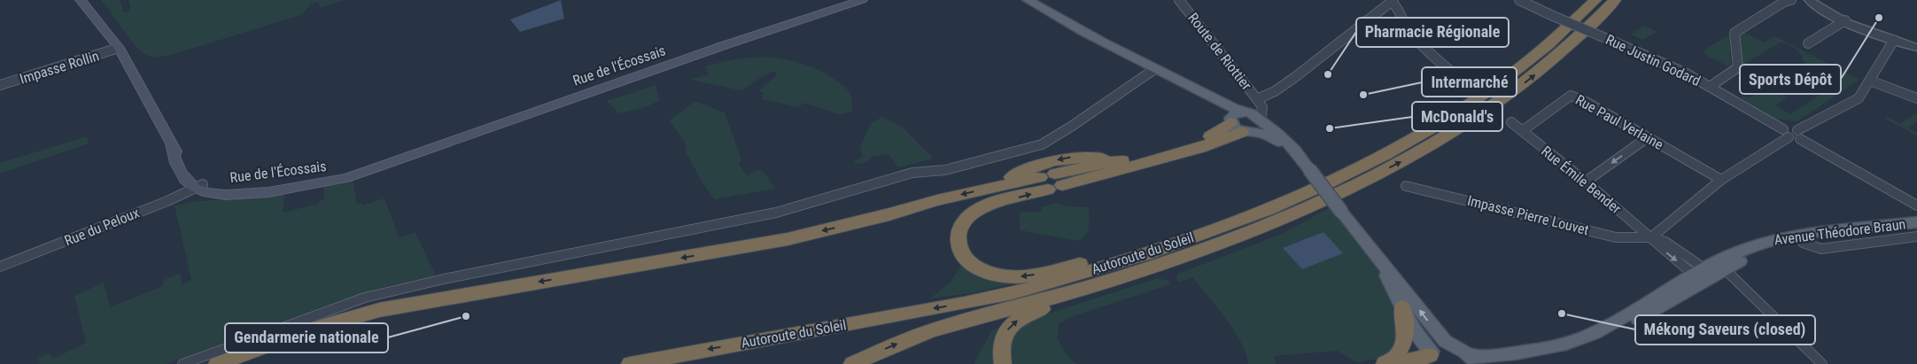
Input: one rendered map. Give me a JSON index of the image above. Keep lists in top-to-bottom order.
{
  "streets": {
    "highway": ["Autoroute du Soleil"],
    "main road": ["Rue de l'Écossais", "Avenue Théodore Braun"],
    "street": [
      "Route de Riottier",
      "Rue Justin Godard",
      "Impasse Rollin",
      "Rue Paul Verlaine",
      "Rue Émile Bender",
      "Impasse Pierre Louvet",
      "Rue du Peloux"
    ]
  },
  "crossings": [
    ["Rue de l'Écossais", "Rue du Peloux"],
    ["Rue Paul Verlaine", "Rue Émile Bender"],
    ["Rue Émile Bender", "Impasse Pierre Louvet"],
    ["Rue Émile Bender", "Avenue Théodore Braun"]
  ],
  "places": [
    "Sports Dépôt",
    "Pharmacie Régionale",
    "Intermarché",
    "McDonald's",
    "Mékong Saveurs (closed)",
    "Gendarmerie nationale"
  ]
}
